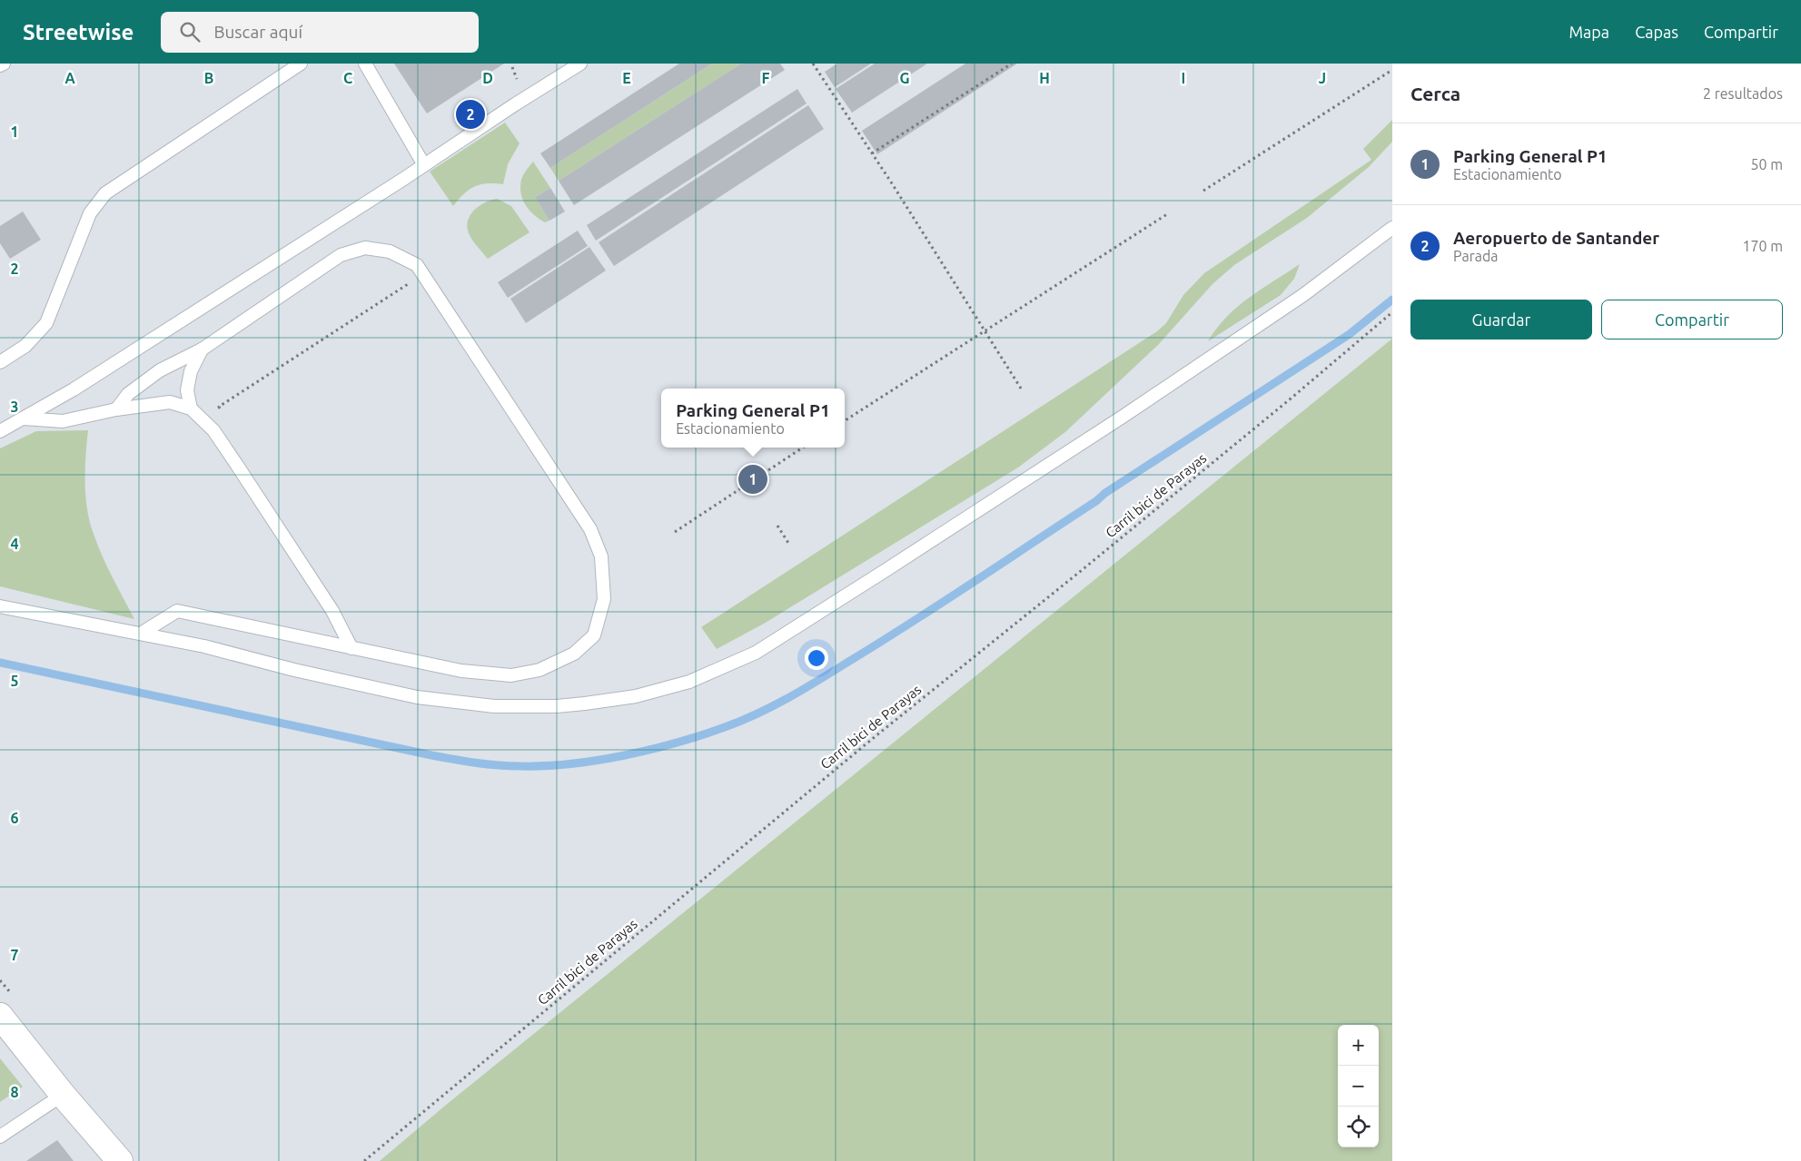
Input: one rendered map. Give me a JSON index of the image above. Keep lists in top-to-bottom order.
{
  "streets": {
    "path": ["Carril bici de Parayas"]
  },
  "page": {
    "header": "Streetwise",
    "search": "Buscar aquí",
    "nav": ["Mapa", "Capas", "Compartir"],
    "heading": ["Cerca", "2 resultados"],
    "pins": ["2", "1"],
    "list": [
      {
        "mark": "1",
        "name": "Parking General P1",
        "note": "Estacionamiento",
        "value": "50 m"
      },
      {
        "mark": "2",
        "name": "Aeropuerto de Santander",
        "note": "Parada",
        "value": "170 m"
      }
    ],
    "buttons": ["Guardar", "Compartir"],
    "popup": ["Parking General P1", "Estacionamiento"],
    "map_buttons": ["+", "−"]
  },
  "grid": {
    "columns": [
      "A",
      "B",
      "C",
      "D",
      "E",
      "F",
      "G",
      "H",
      "I",
      "J"
    ],
    "rows": [
      "1",
      "2",
      "3",
      "4",
      "5",
      "6",
      "7",
      "8"
    ]
  }
}
